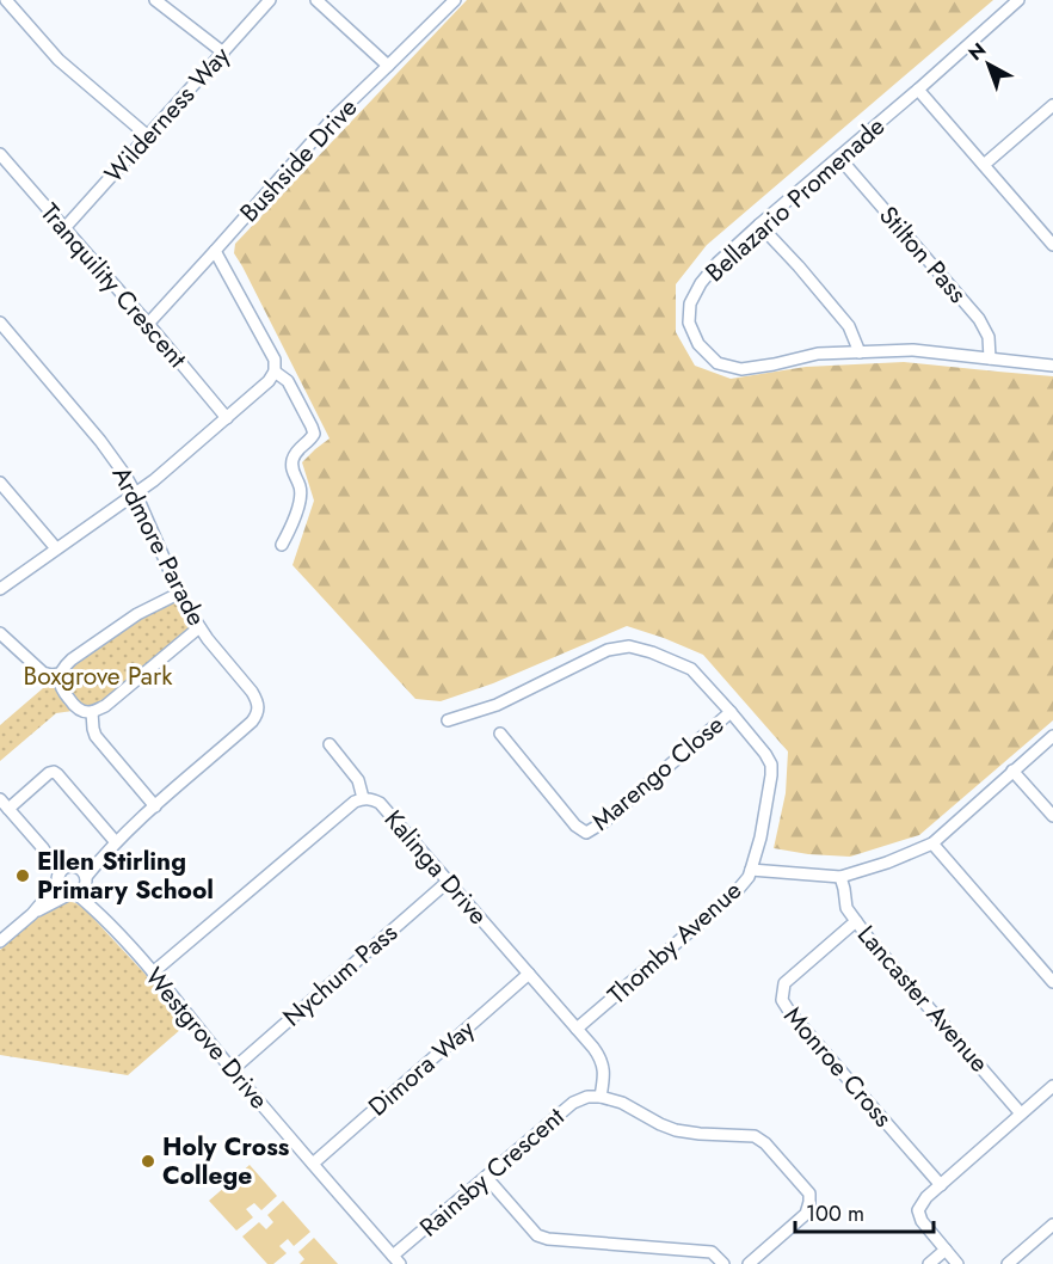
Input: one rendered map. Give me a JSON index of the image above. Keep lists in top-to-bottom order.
{
  "streets": {
    "street": [
      "Wilderness Way",
      "Bushside Drive",
      "Bellazario Promenade",
      "Stilton Pass",
      "Tranquility Crescent",
      "Ardmore Parade",
      "Marengo Close",
      "Kalinga Drive",
      "Thomby Avenue",
      "Nychum Pass",
      "Lancaster Avenue",
      "Westgrove Drive",
      "Monroe Cross",
      "Dimora Way",
      "Rainsby Crescent"
    ]
  },
  "crossings": [
    ["Wilderness Way", "Tranquility Crescent"],
    ["Bushside Drive", "Tranquility Crescent"],
    ["Bellazario Promenade", "Stilton Pass"],
    ["Ardmore Parade", "Westgrove Drive"],
    ["Marengo Close", "Thomby Avenue"],
    ["Kalinga Drive", "Thomby Avenue"],
    ["Kalinga Drive", "Nychum Pass"],
    ["Kalinga Drive", "Westgrove Drive"],
    ["Kalinga Drive", "Dimora Way"],
    ["Kalinga Drive", "Rainsby Crescent"],
    ["Nychum Pass", "Westgrove Drive"],
    ["Lancaster Avenue", "Monroe Cross"],
    ["Westgrove Drive", "Dimora Way"],
    ["Westgrove Drive", "Rainsby Crescent"]
  ],
  "parks": ["Boxgrove Park"],
  "places": ["Ellen Stirling Primary School", "Holy Cross College"],
  "scale_bar": "100 m",
  "north": "top left"
}
